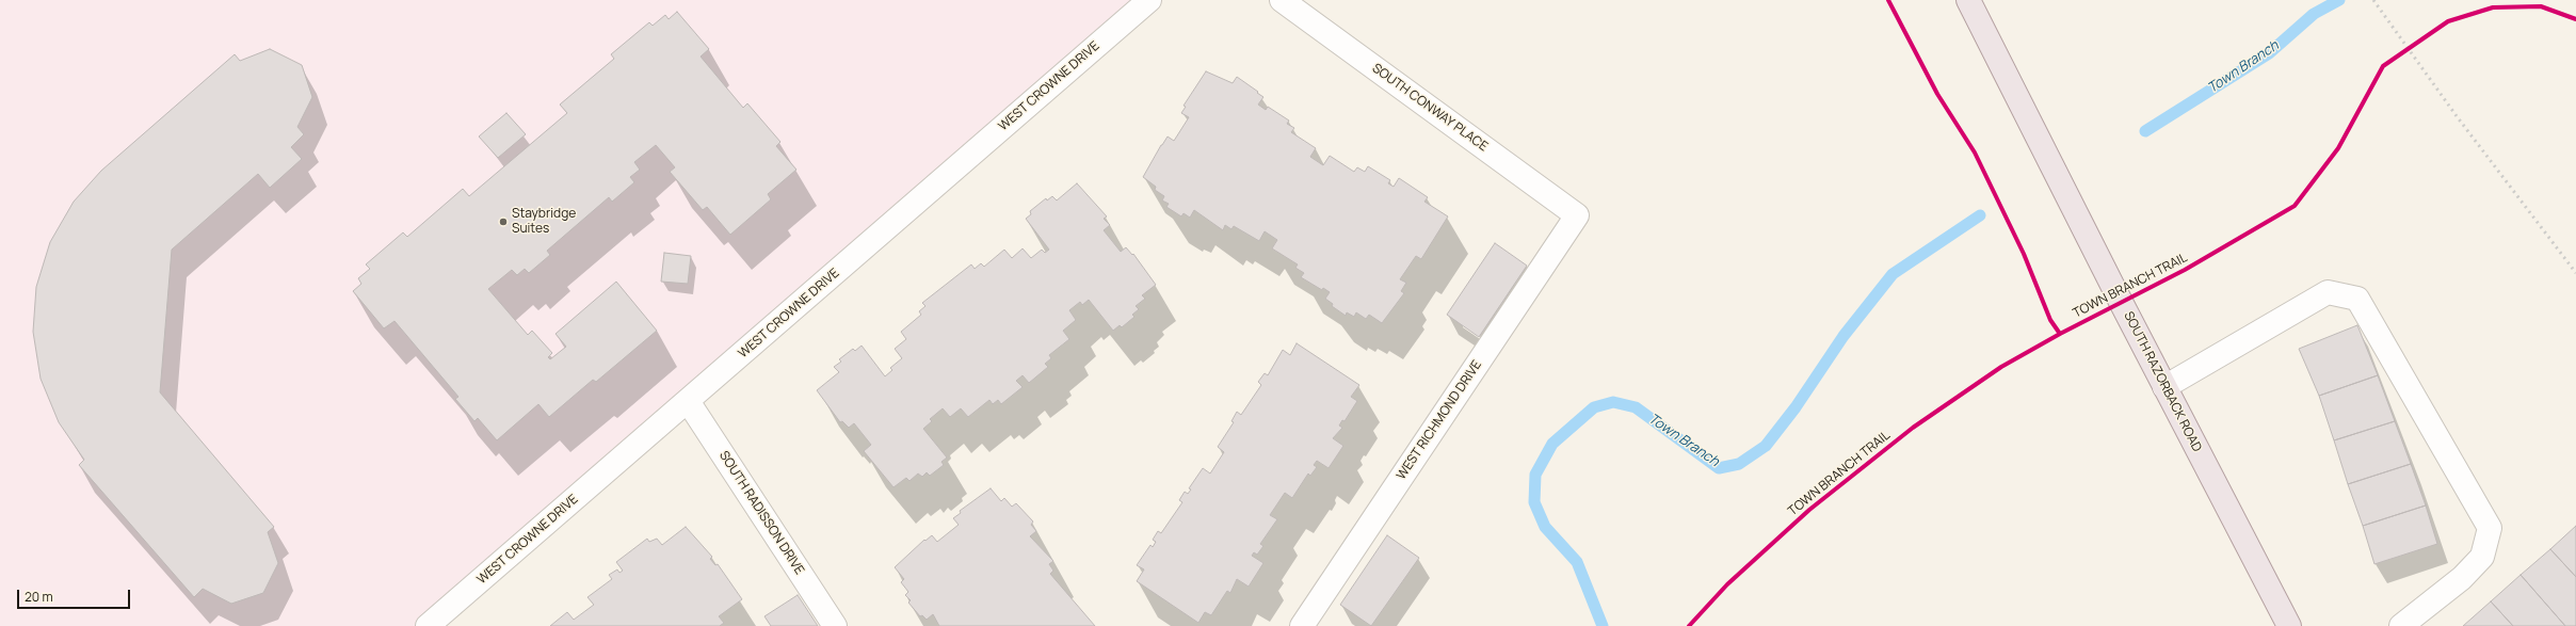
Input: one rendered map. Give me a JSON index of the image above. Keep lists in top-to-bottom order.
{
  "streets": {
    "main road": ["SOUTH RAZORBACK ROAD"],
    "lane": [
      "WEST CROWNE DRIVE",
      "SOUTH CONWAY PLACE",
      "WEST RICHMOND DRIVE",
      "SOUTH RADISSON DRIVE"
    ],
    "cycle path": ["TOWN BRANCH TRAIL"]
  },
  "crossings": [
    ["WEST CROWNE DRIVE", "SOUTH RADISSON DRIVE"],
    ["SOUTH CONWAY PLACE", "WEST RICHMOND DRIVE"]
  ],
  "water": ["Town Branch"],
  "places": ["Staybridge Suites"],
  "scale_bar": "20 m"
}
